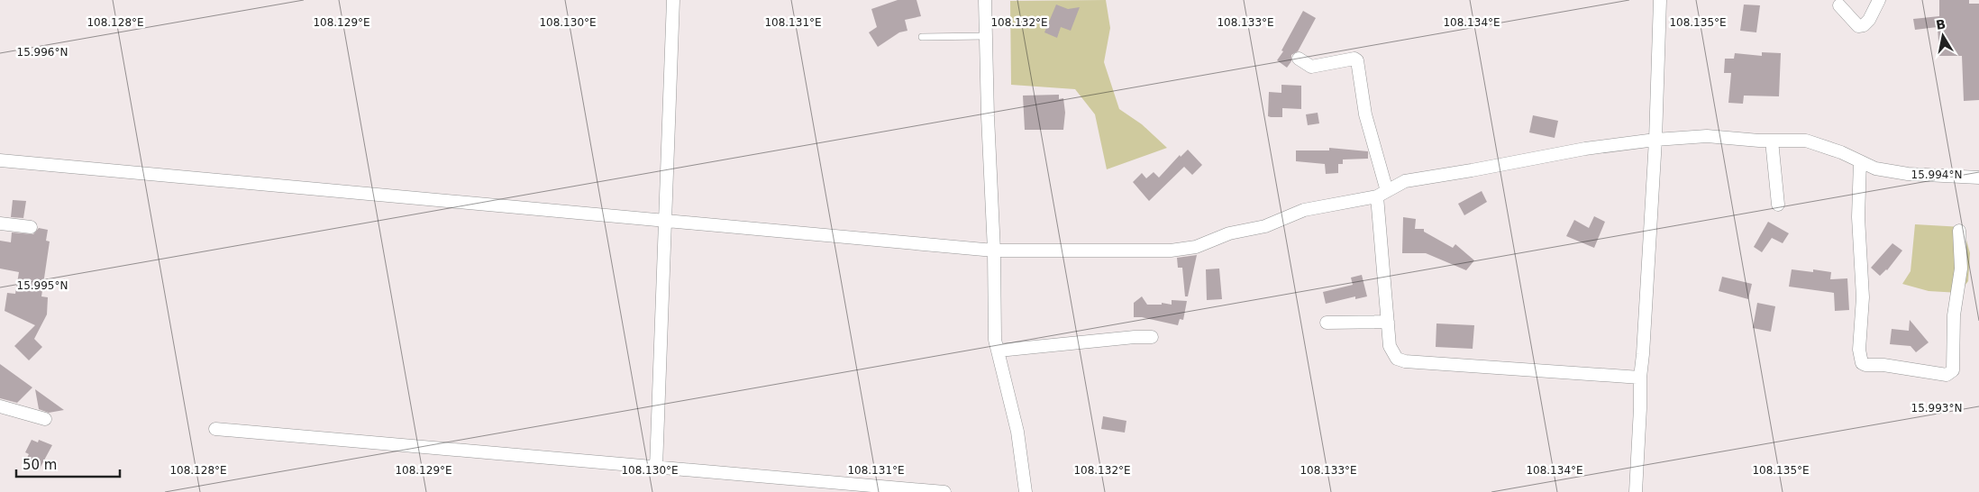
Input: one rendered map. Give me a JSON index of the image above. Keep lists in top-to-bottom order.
{
  "scale_bar": "50 m",
  "north": "top",
  "coordinates": [
    "108.128°E",
    "108.129°E",
    "108.130°E",
    "108.131°E",
    "108.132°E",
    "108.133°E",
    "108.134°E",
    "108.135°E",
    "15.996°N",
    "15.994°N",
    "15.995°N",
    "15.993°N"
  ]
}
